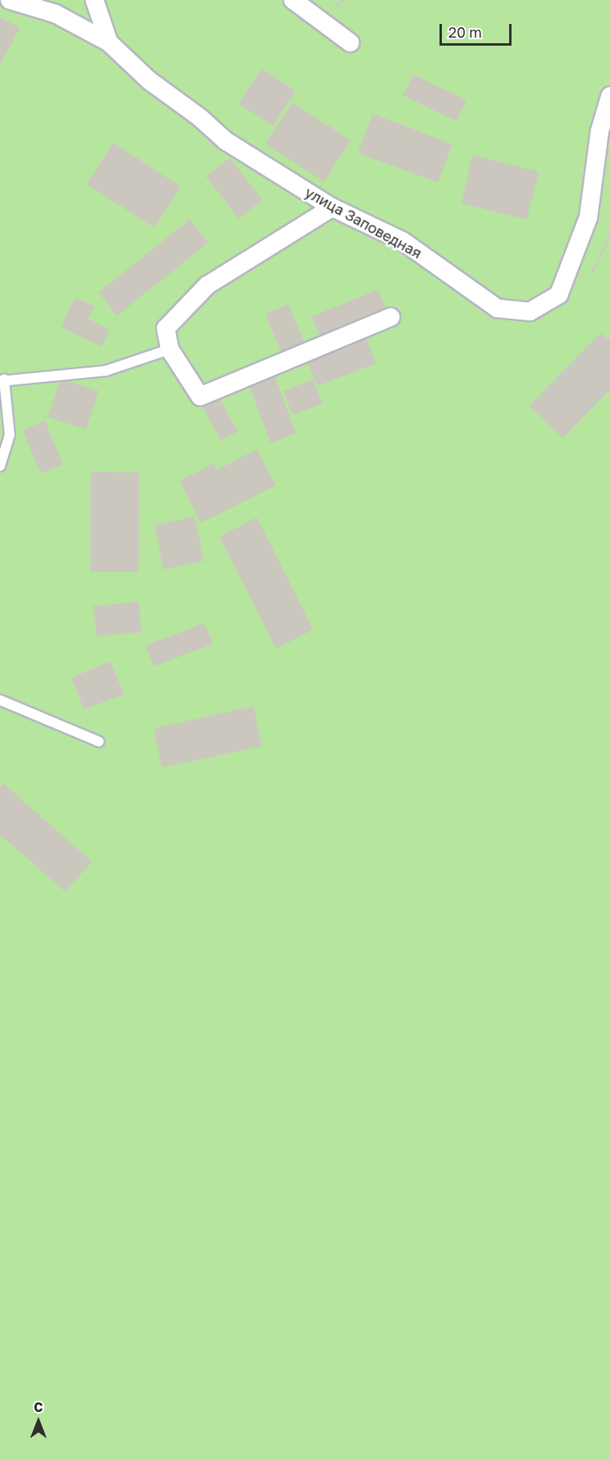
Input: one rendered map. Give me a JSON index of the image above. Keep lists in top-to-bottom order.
{
  "streets": {
    "street": ["улица Заповедная"]
  },
  "scale_bar": "20 m",
  "north": "top"
}
